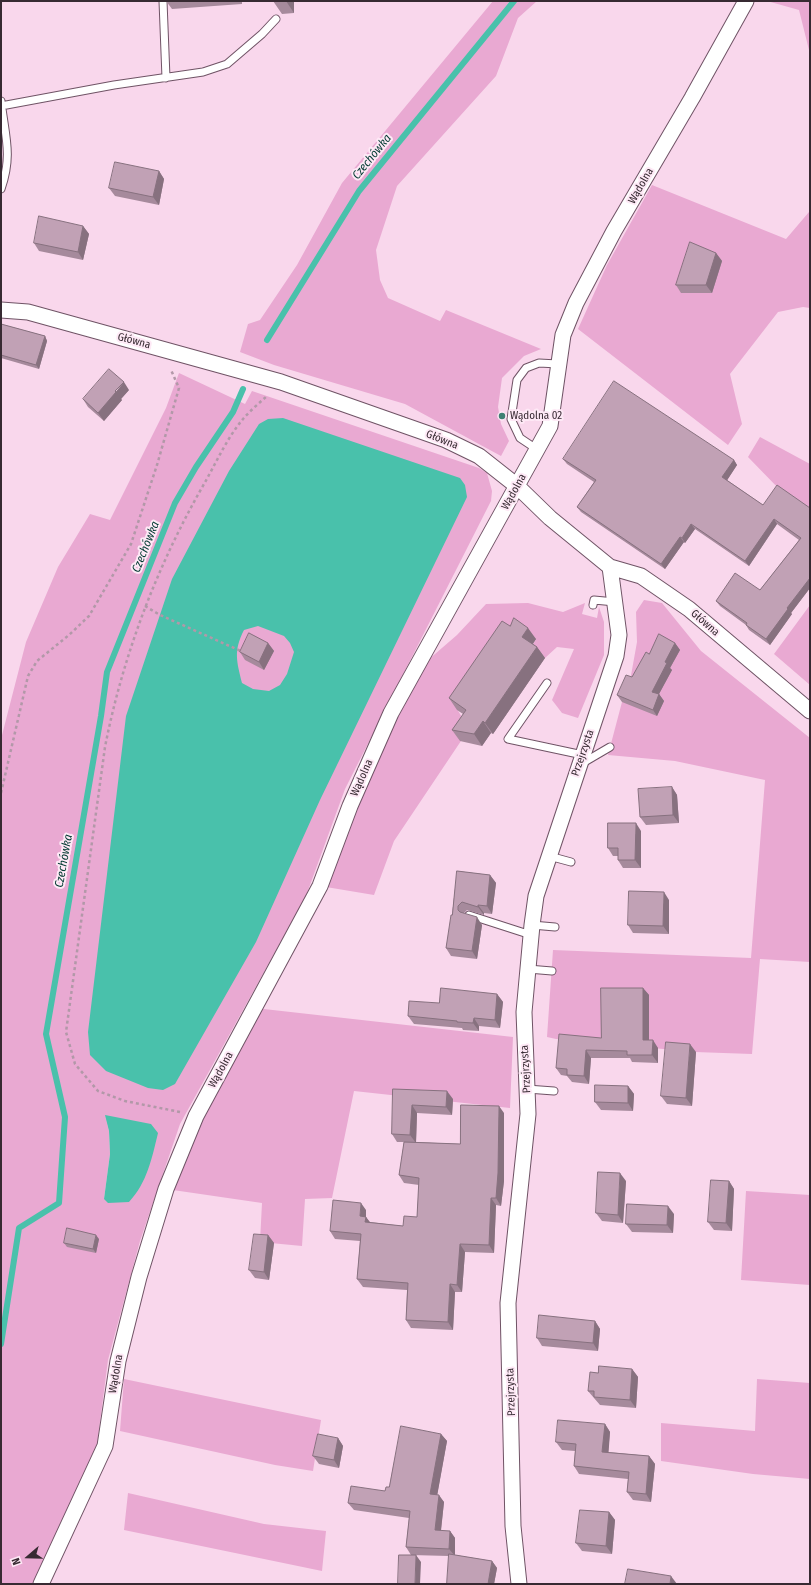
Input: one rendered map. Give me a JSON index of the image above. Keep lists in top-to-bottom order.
{
  "streets": {
    "street": ["Wądolna", "Główna", "Przejrzysta"]
  },
  "crossings": [
    ["Wądolna", "Główna"],
    ["Główna", "Przejrzysta"]
  ],
  "water": ["Czechówka"],
  "places": ["Wądolna 02"],
  "north": "left"
}
